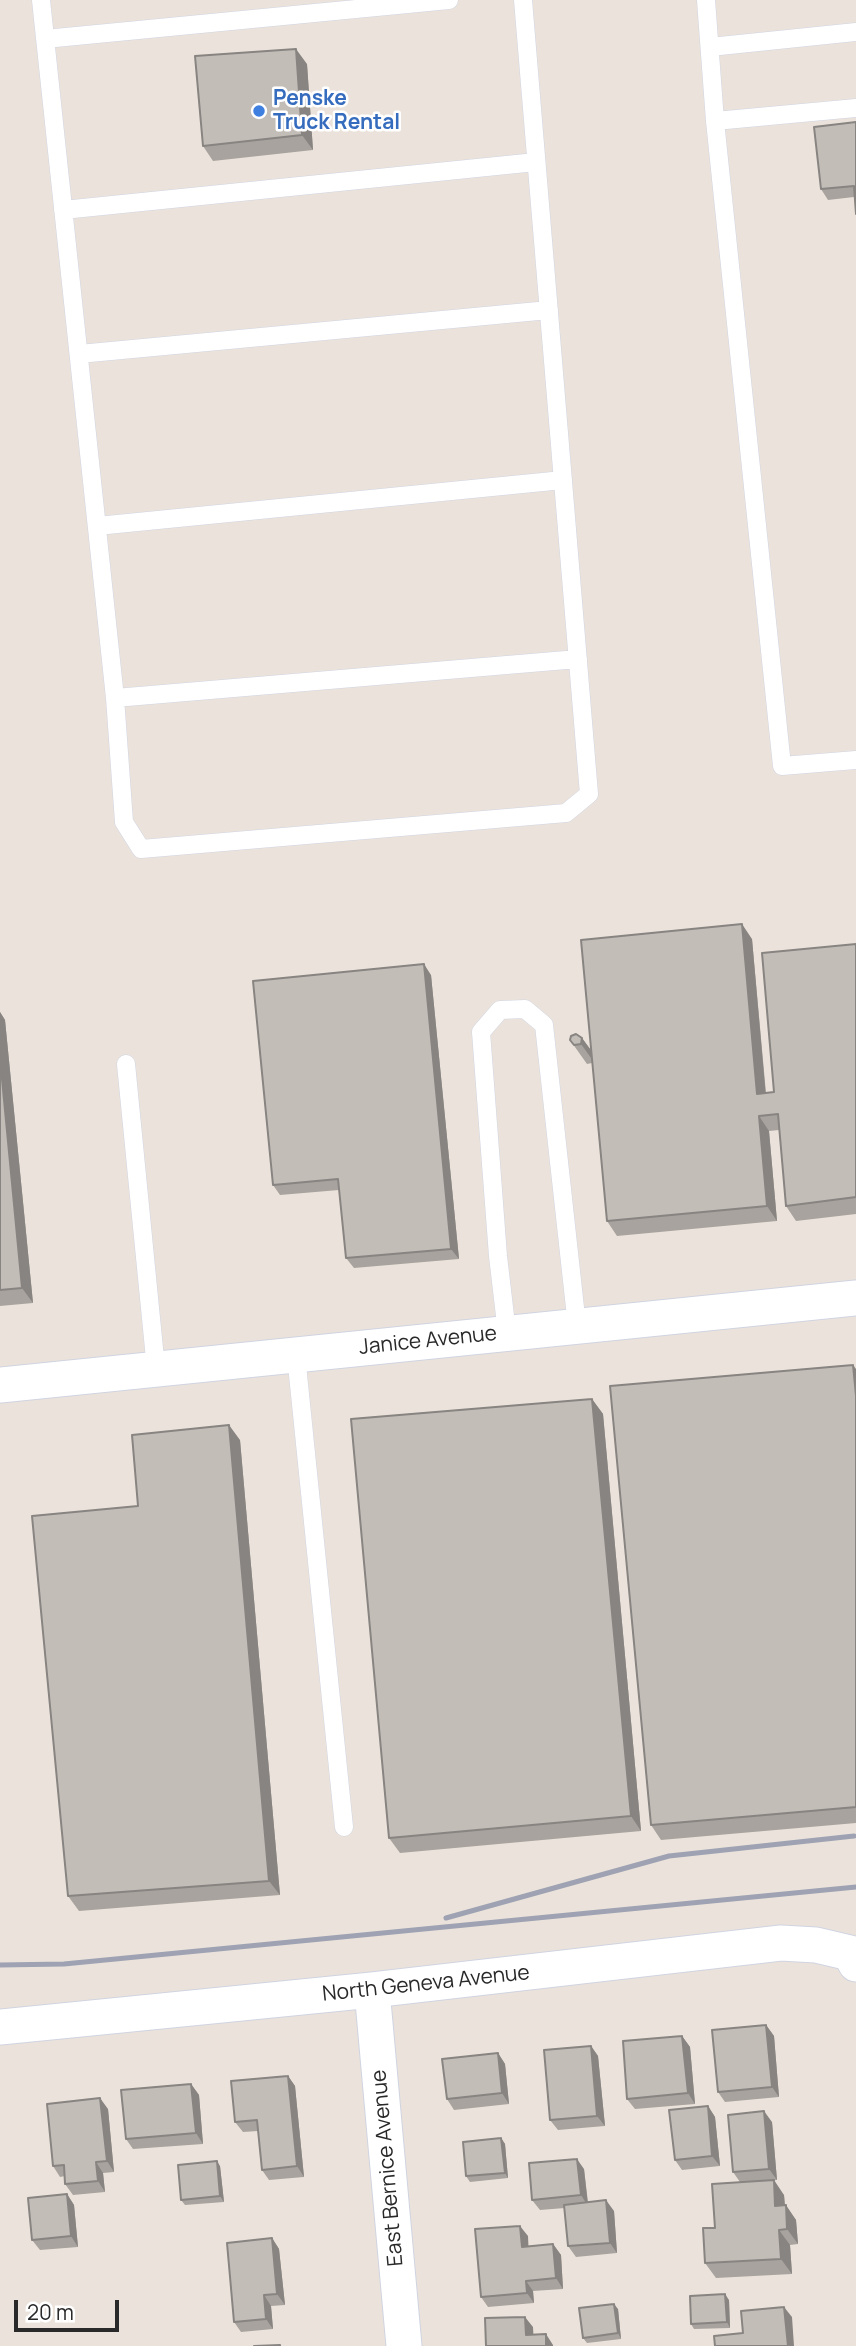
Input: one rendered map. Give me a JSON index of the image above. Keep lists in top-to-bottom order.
{
  "streets": {
    "street": ["Janice Avenue", "North Geneva Avenue", "East Bernice Avenue"]
  },
  "crossings": [
    ["North Geneva Avenue", "East Bernice Avenue"]
  ],
  "places": ["Penske Truck Rental"],
  "scale_bar": "20 m"
}
